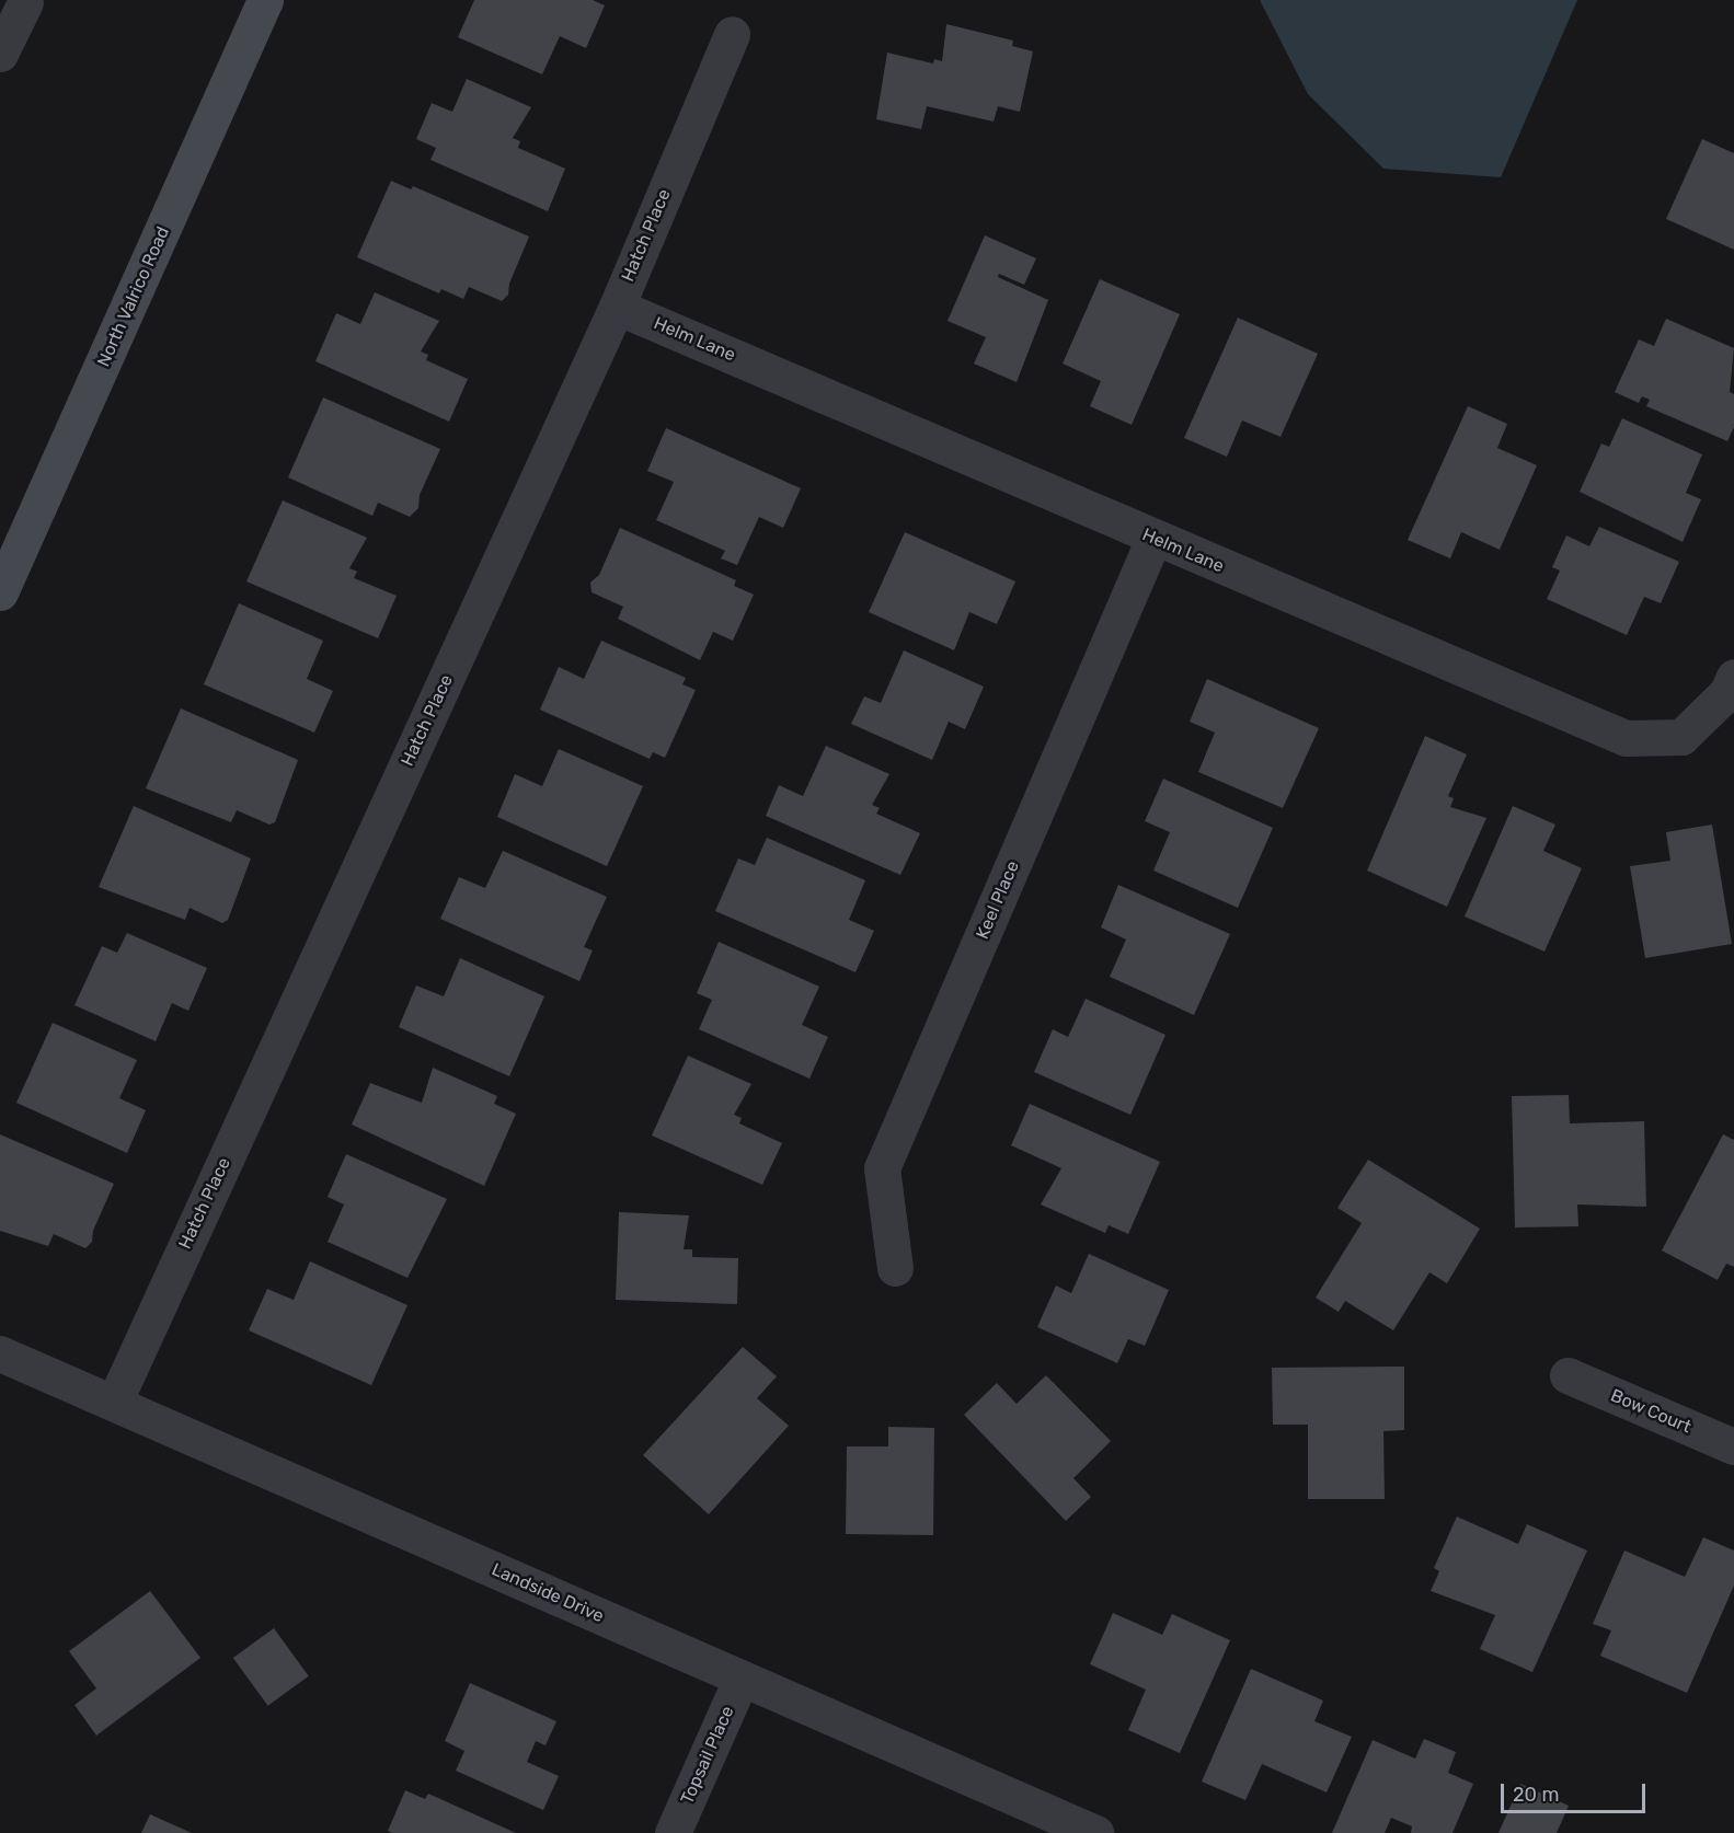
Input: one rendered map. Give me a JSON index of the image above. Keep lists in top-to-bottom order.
{
  "streets": {
    "street": [
      "Hatch Place",
      "North Valrico Road",
      "Helm Lane",
      "Keel Place",
      "Bow Court",
      "Landside Drive",
      "Topsail Place"
    ]
  },
  "crossings": [
    ["Hatch Place", "Helm Lane"],
    ["Hatch Place", "Landside Drive"],
    ["Helm Lane", "Keel Place"],
    ["Landside Drive", "Topsail Place"]
  ],
  "scale_bar": "20 m"
}
